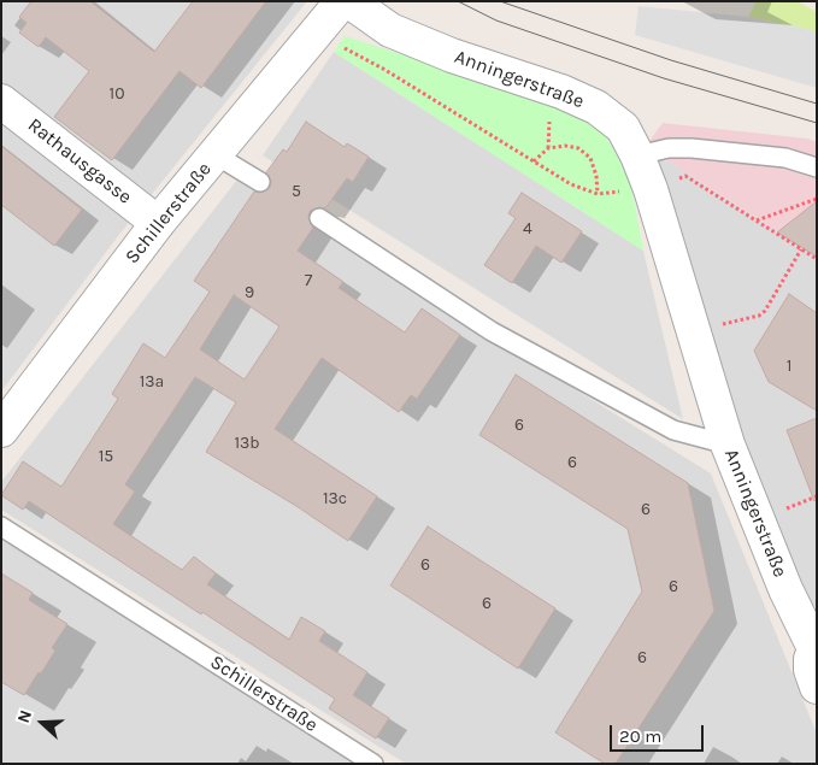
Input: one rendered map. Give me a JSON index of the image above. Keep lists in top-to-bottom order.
{
  "streets": {
    "street": ["Anningerstraße", "Rathausgasse", "Schillerstraße"]
  },
  "crossings": [
    ["Rathausgasse", "Schillerstraße"]
  ],
  "house_numbers": [
    "10",
    "5",
    "4",
    "7",
    "9",
    "1",
    "13a",
    "6",
    "13b",
    "15",
    "6",
    "13c",
    "6",
    "6",
    "6",
    "6",
    "6"
  ],
  "scale_bar": "20 m",
  "north": "left"
}
